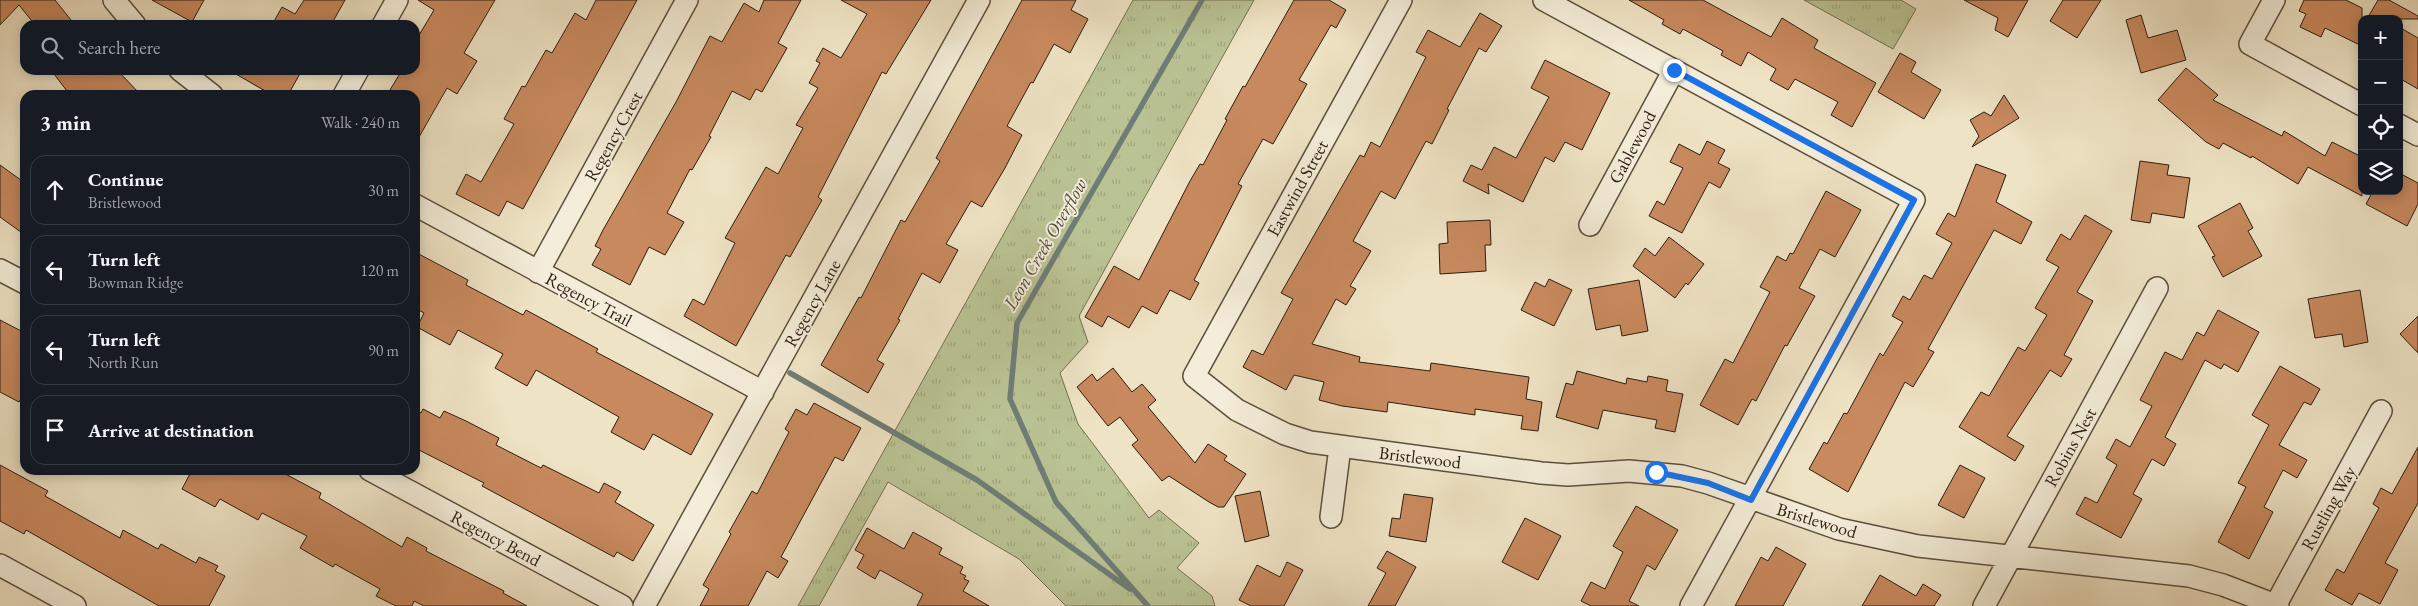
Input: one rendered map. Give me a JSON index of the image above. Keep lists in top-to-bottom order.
{
  "streets": {
    "street": [
      "Regency Crest",
      "Gablewood",
      "Eastwind Street",
      "Regency Trail",
      "Regency Lane",
      "Robins Nest",
      "Bristlewood",
      "Rustling Way",
      "Regency Bend"
    ]
  },
  "crossings": [
    ["Regency Crest", "Regency Trail"],
    ["Eastwind Street", "Bristlewood"],
    ["Regency Trail", "Regency Lane"],
    ["Robins Nest", "Bristlewood"],
    ["Bristlewood", "Rustling Way"]
  ],
  "water": ["Leon Creek Overflow"],
  "page": {
    "map_buttons": ["+", "−"],
    "search": "Search here",
    "heading": ["3 min", "Walk · 240 m"],
    "list": [
      ["Continue", "Bristlewood", "30 m"],
      ["Turn left", "Bowman Ridge", "120 m"],
      ["Turn left", "North Run", "90 m"],
      "Arrive at destination"
    ]
  }
}
